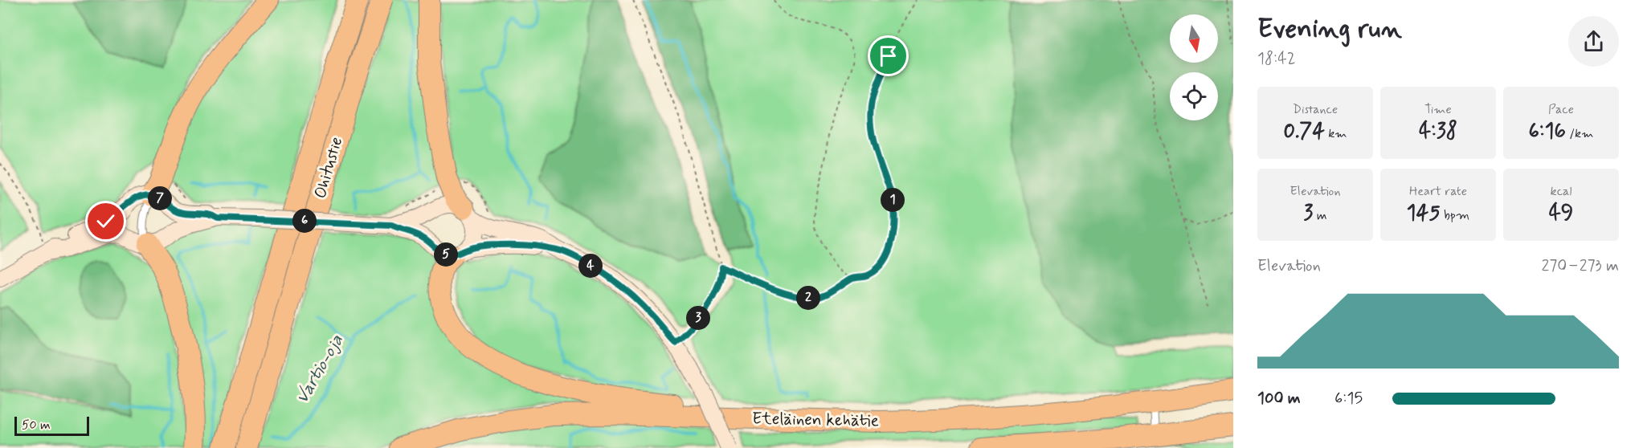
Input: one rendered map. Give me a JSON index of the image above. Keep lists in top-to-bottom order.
{
  "streets": {
    "highway": ["Ohitustie", "Eteläinen kehätie"]
  },
  "water": ["Vartio-oja"],
  "scale_bar": "50 m",
  "north": "bottom",
  "page": {
    "heading": ["Evening run", "18:42"],
    "stats": [
      ["Distance", "0.74 km"],
      ["Time", "4:38"],
      ["Pace", "6:16 /km"],
      ["Elevation", "3 m"],
      ["Heart rate", "145 bpm"],
      ["kcal", "49"]
    ],
    "pins": [
      "7",
      "1",
      "6",
      "5",
      "4",
      "2",
      "3"
    ],
    "chart": ["Elevation", "270–273 m"],
    "list": [
      {
        "name": "100 m",
        "note": "6:15"
      }
    ],
    "scale": "50 m"
  }
}
